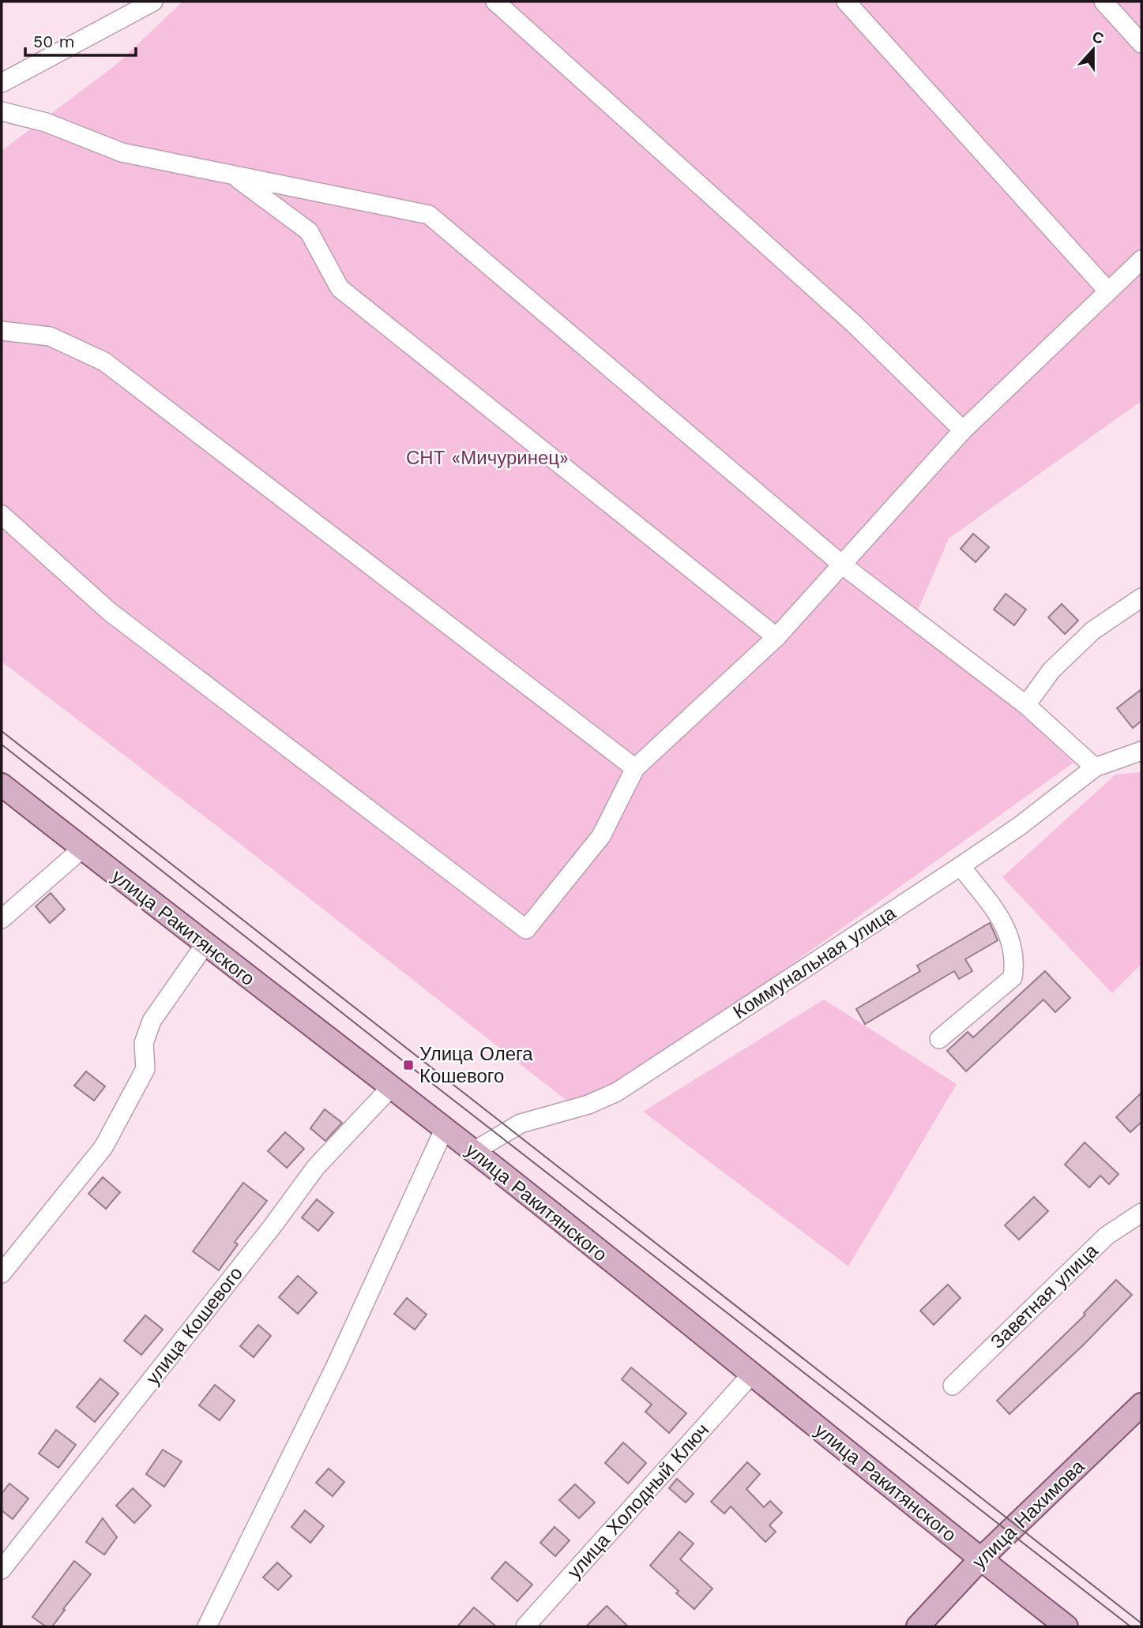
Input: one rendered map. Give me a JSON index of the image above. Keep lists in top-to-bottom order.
{
  "streets": {
    "main road": ["улица Ракитянского", "улица Нахимова"],
    "street": [
      "Коммунальная улица",
      "Заветная улица",
      "улица Кошевого",
      "улица Холодный Ключ"
    ]
  },
  "crossings": [
    ["улица Ракитянского", "Коммунальная улица"],
    ["улица Ракитянского", "улица Кошевого"],
    ["улица Ракитянского", "улица Холодный Ключ"],
    ["улица Ракитянского", "улица Нахимова"]
  ],
  "parks": ["СНТ «Мичуринец»"],
  "places": {
    "transit": ["Улица Олега Кошевого"]
  },
  "scale_bar": "50 m",
  "north": "top"
}
